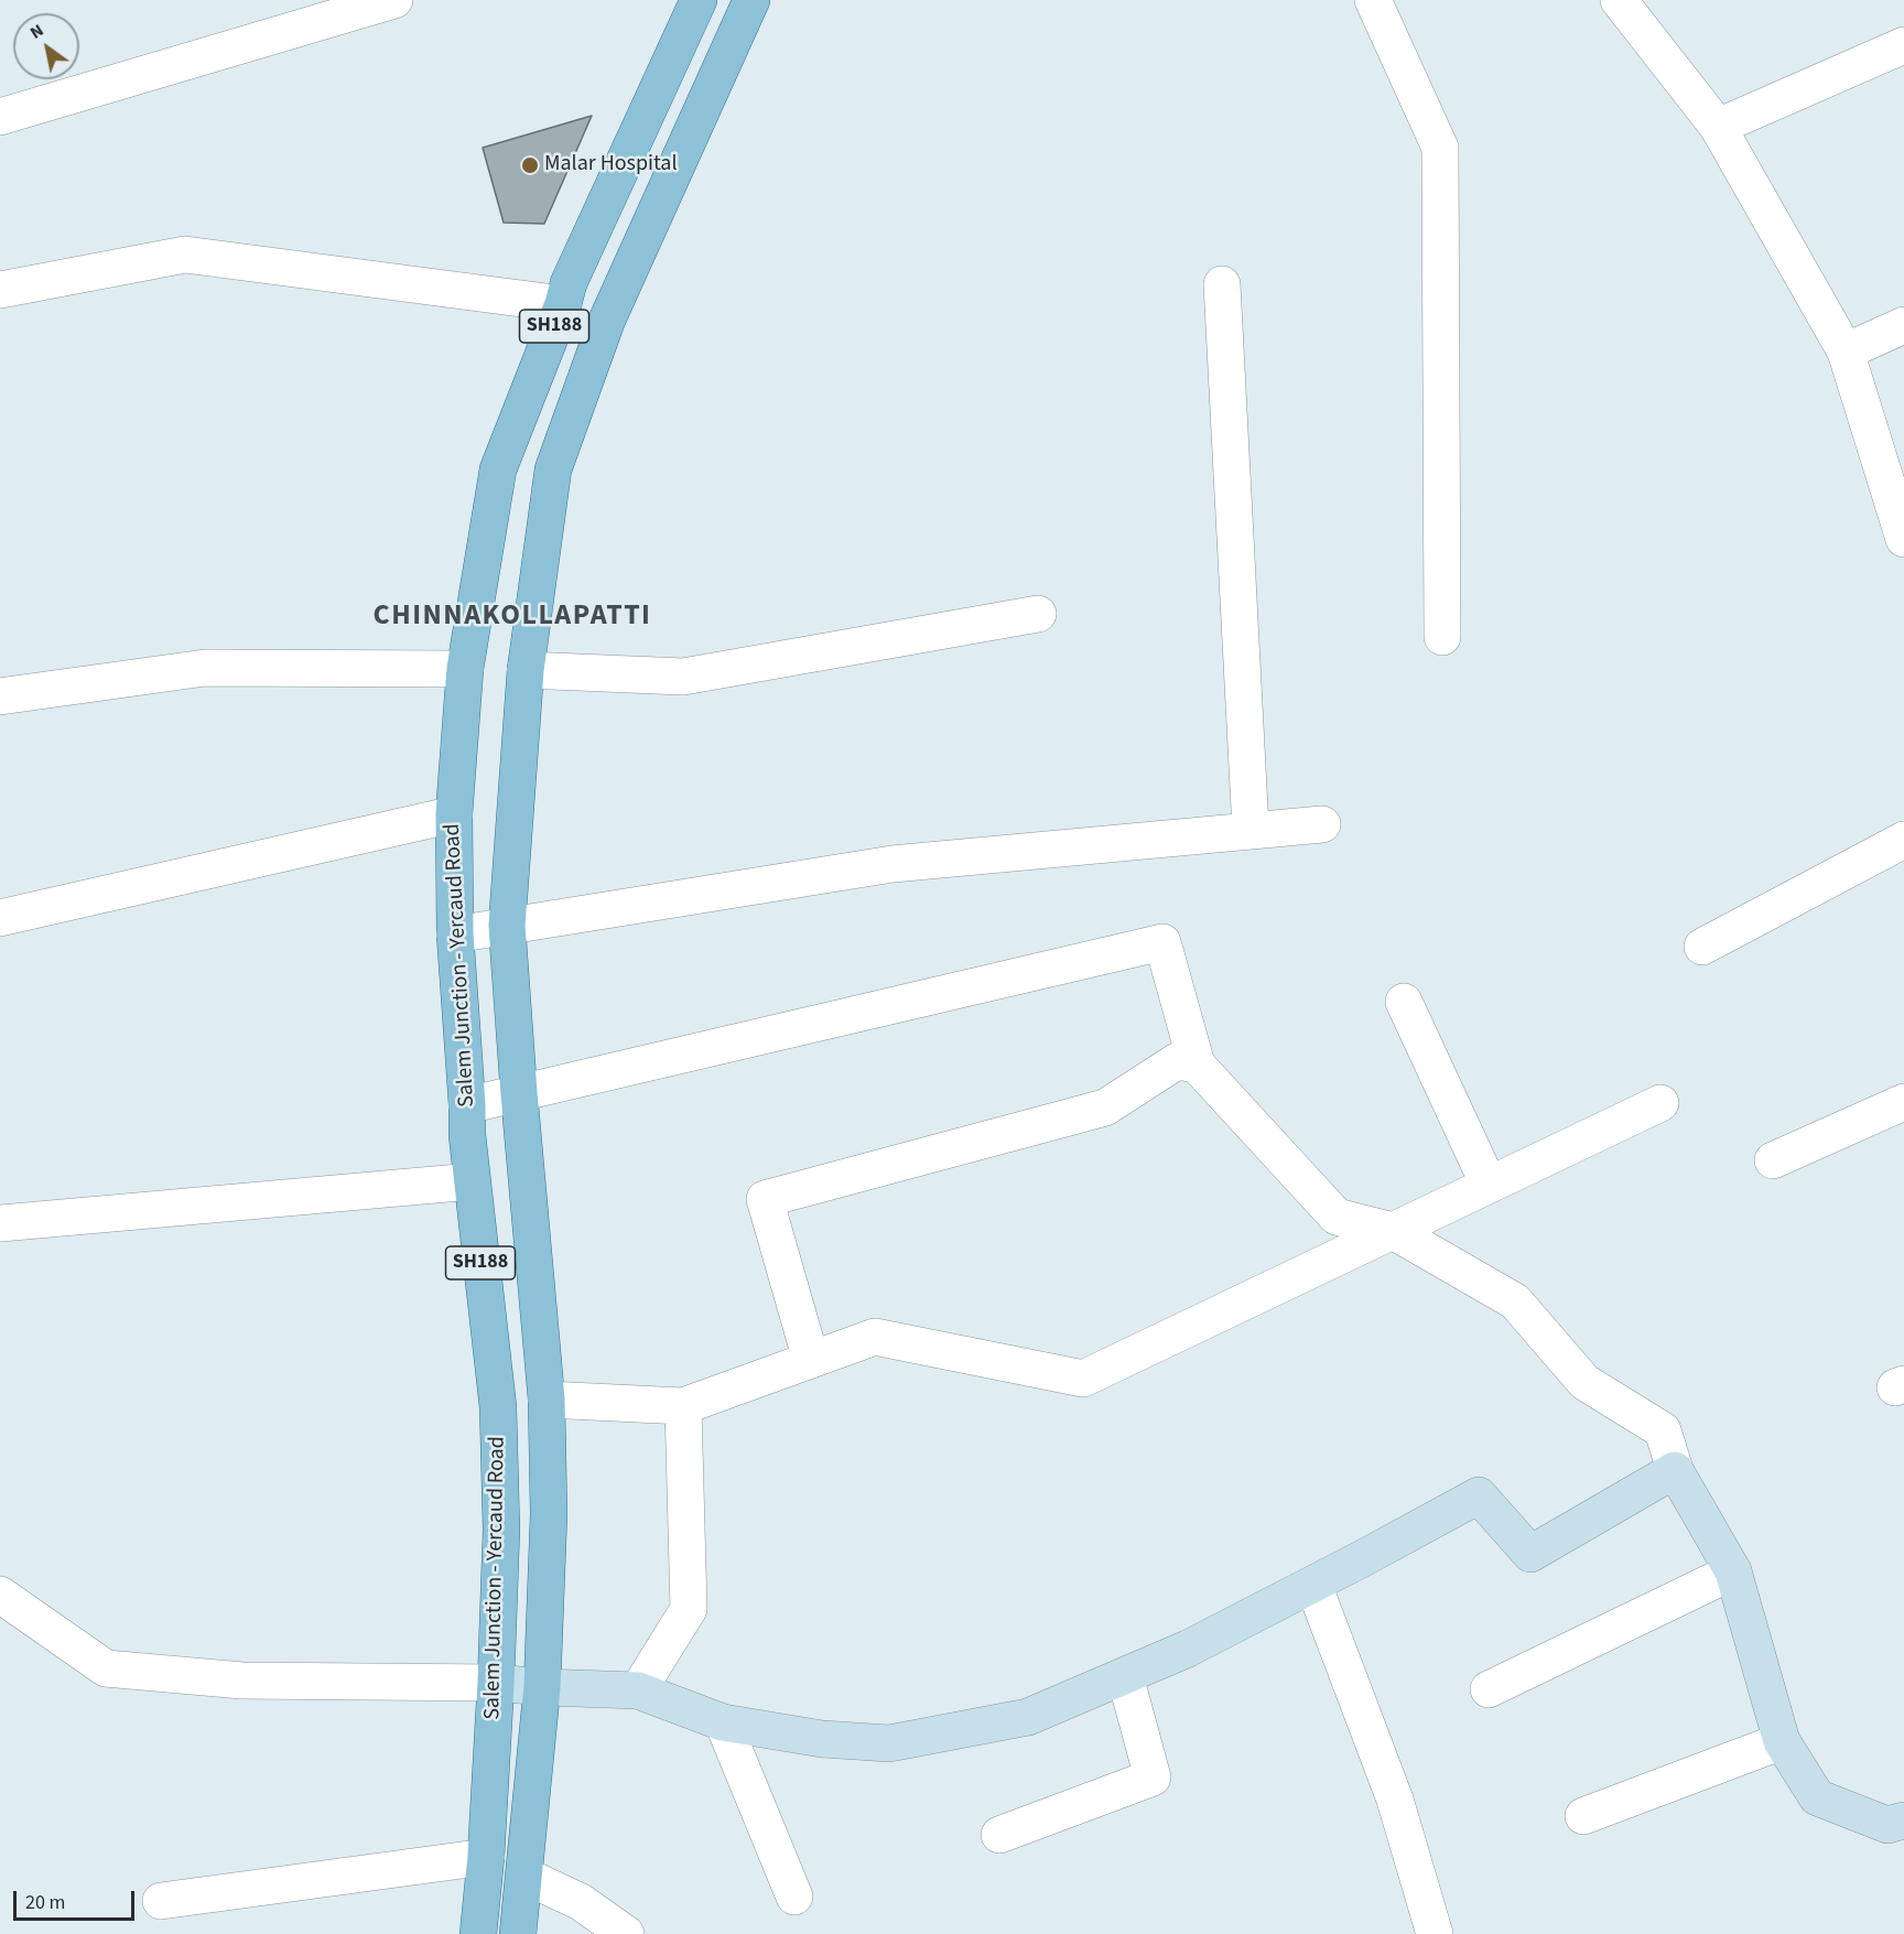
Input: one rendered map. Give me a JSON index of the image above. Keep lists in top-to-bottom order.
{
  "streets": {
    "main road": ["SH188", "Salem Junction - Yercaud Road"]
  },
  "districts": ["CHINNAKOLLAPATTI"],
  "places": ["Malar Hospital"],
  "scale_bar": "20 m",
  "north": "top left"
}
